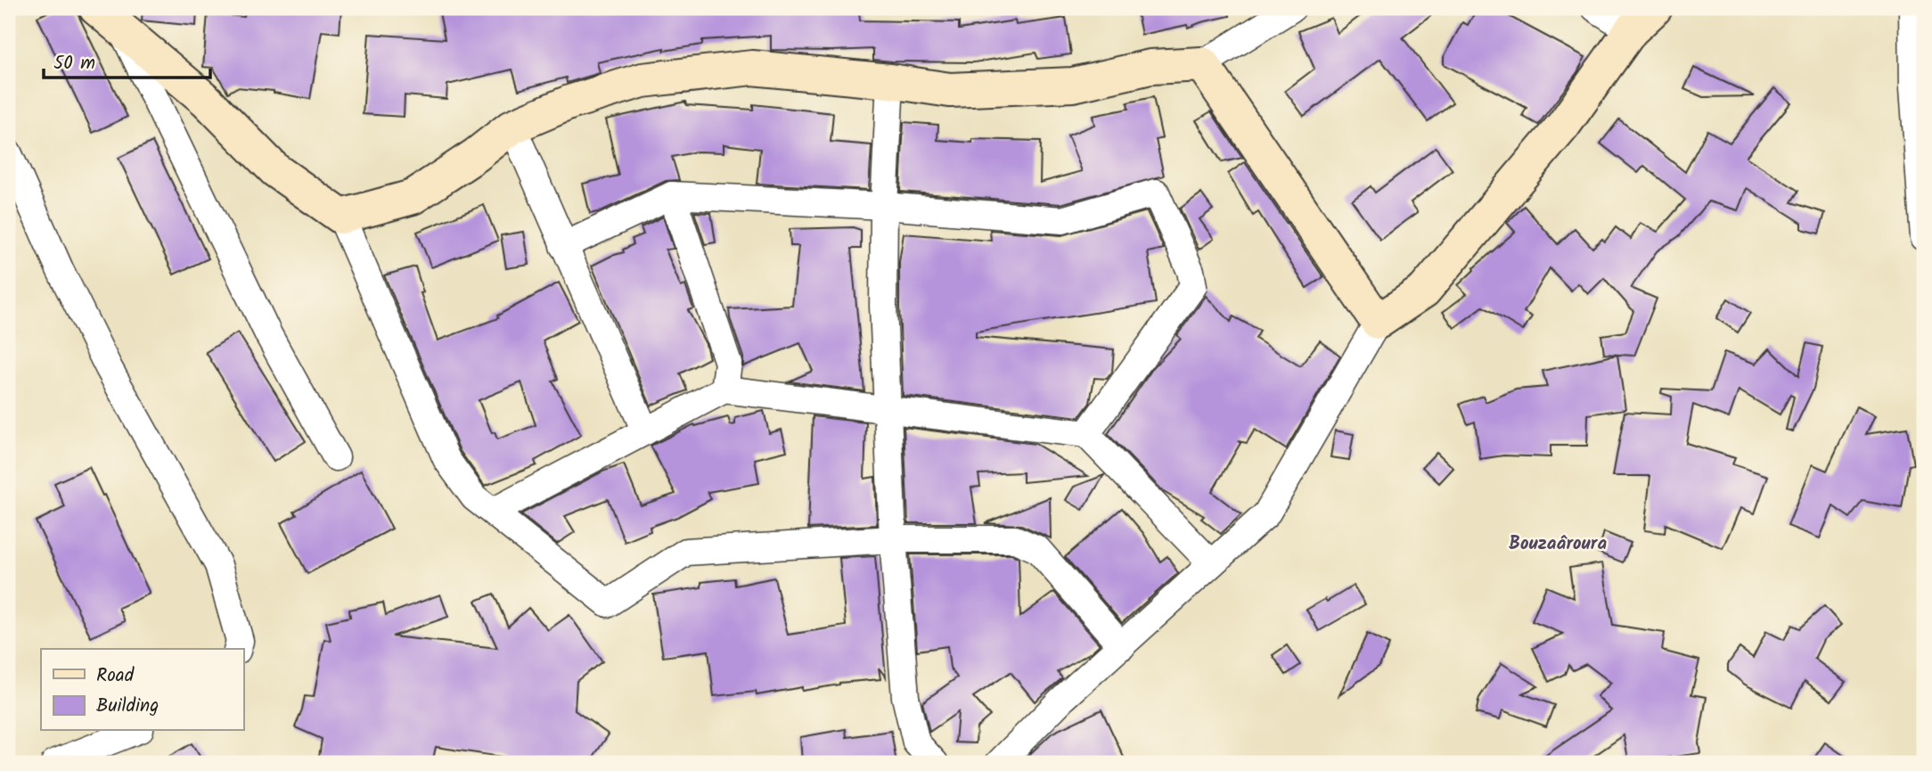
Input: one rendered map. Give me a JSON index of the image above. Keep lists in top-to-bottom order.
{
  "districts": ["Bouzaâroura"],
  "legend": ["Road", "Building"],
  "scale_bar": "50 m"
}
